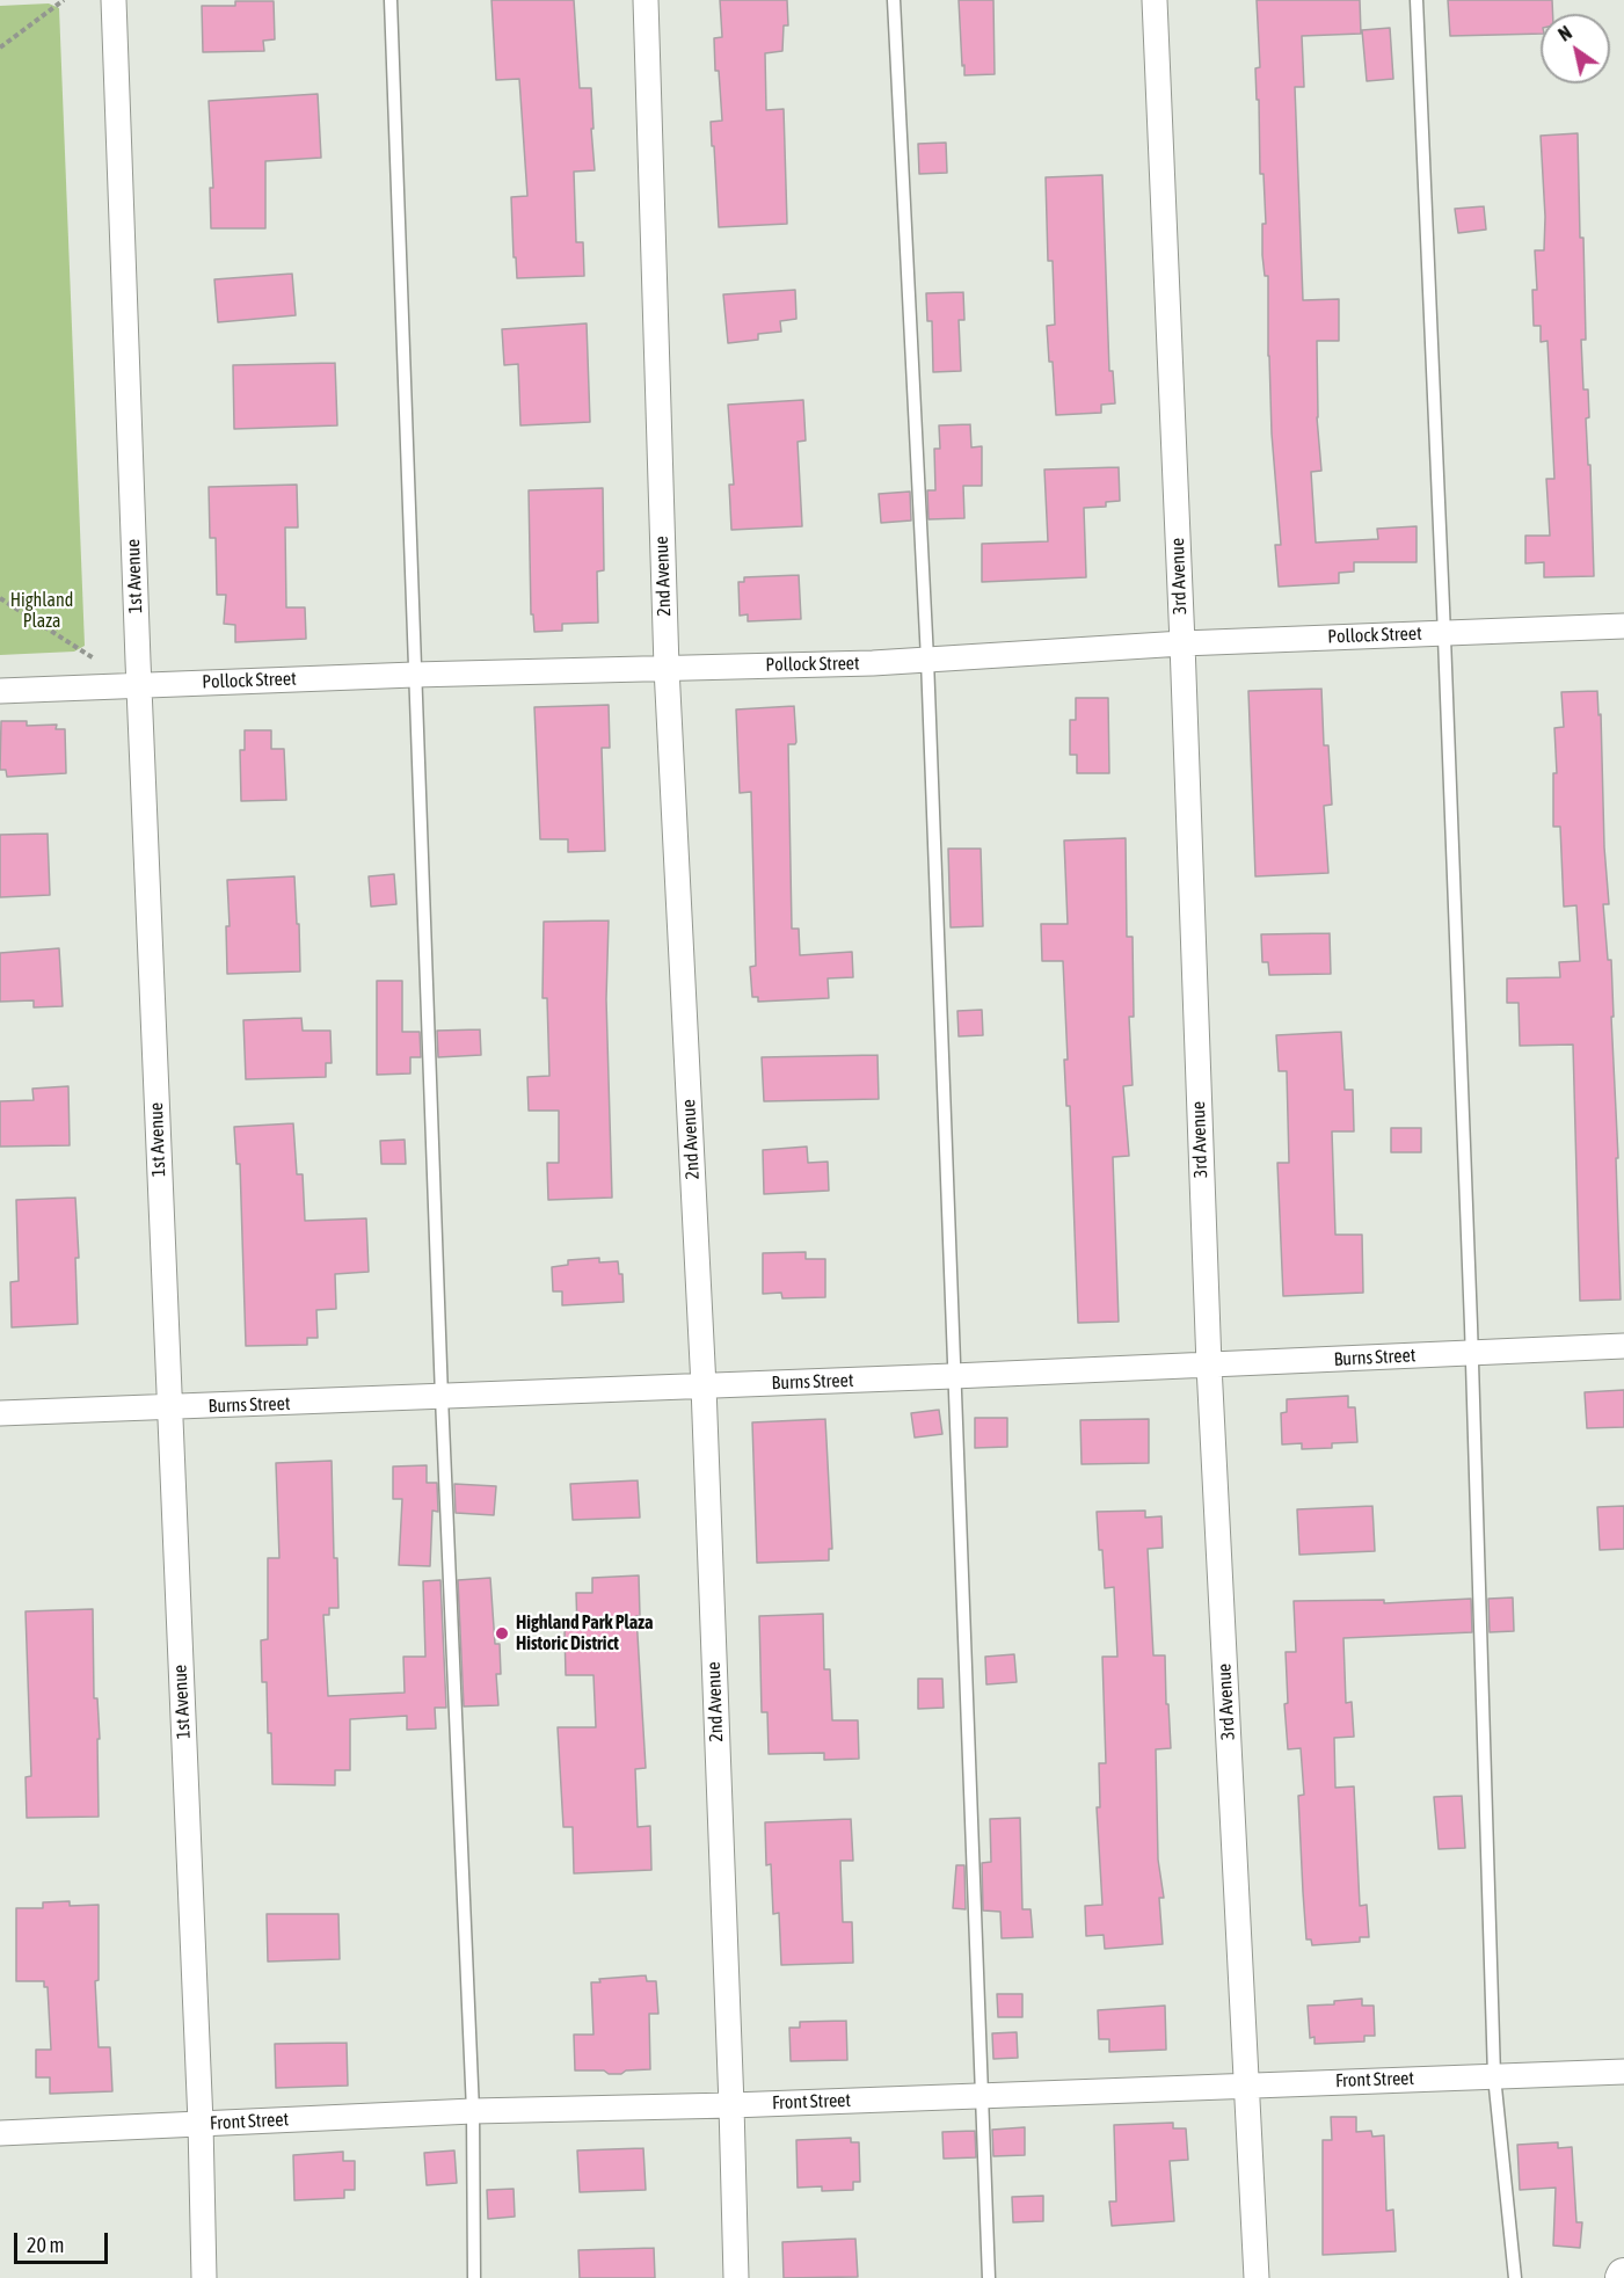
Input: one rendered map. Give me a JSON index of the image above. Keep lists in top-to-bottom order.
{
  "streets": {
    "street": [
      "1st Avenue",
      "2nd Avenue",
      "3rd Avenue",
      "Pollock Street",
      "Burns Street",
      "Front Street"
    ]
  },
  "crossings": [
    ["1st Avenue", "Pollock Street"],
    ["1st Avenue", "Burns Street"],
    ["1st Avenue", "Front Street"],
    ["2nd Avenue", "Pollock Street"],
    ["2nd Avenue", "Burns Street"],
    ["2nd Avenue", "Front Street"],
    ["3rd Avenue", "Pollock Street"],
    ["3rd Avenue", "Burns Street"],
    ["3rd Avenue", "Front Street"]
  ],
  "parks": ["Highland Plaza"],
  "places": ["Highland Park Plaza Historic District"],
  "scale_bar": "20 m",
  "north": "top left"
}
